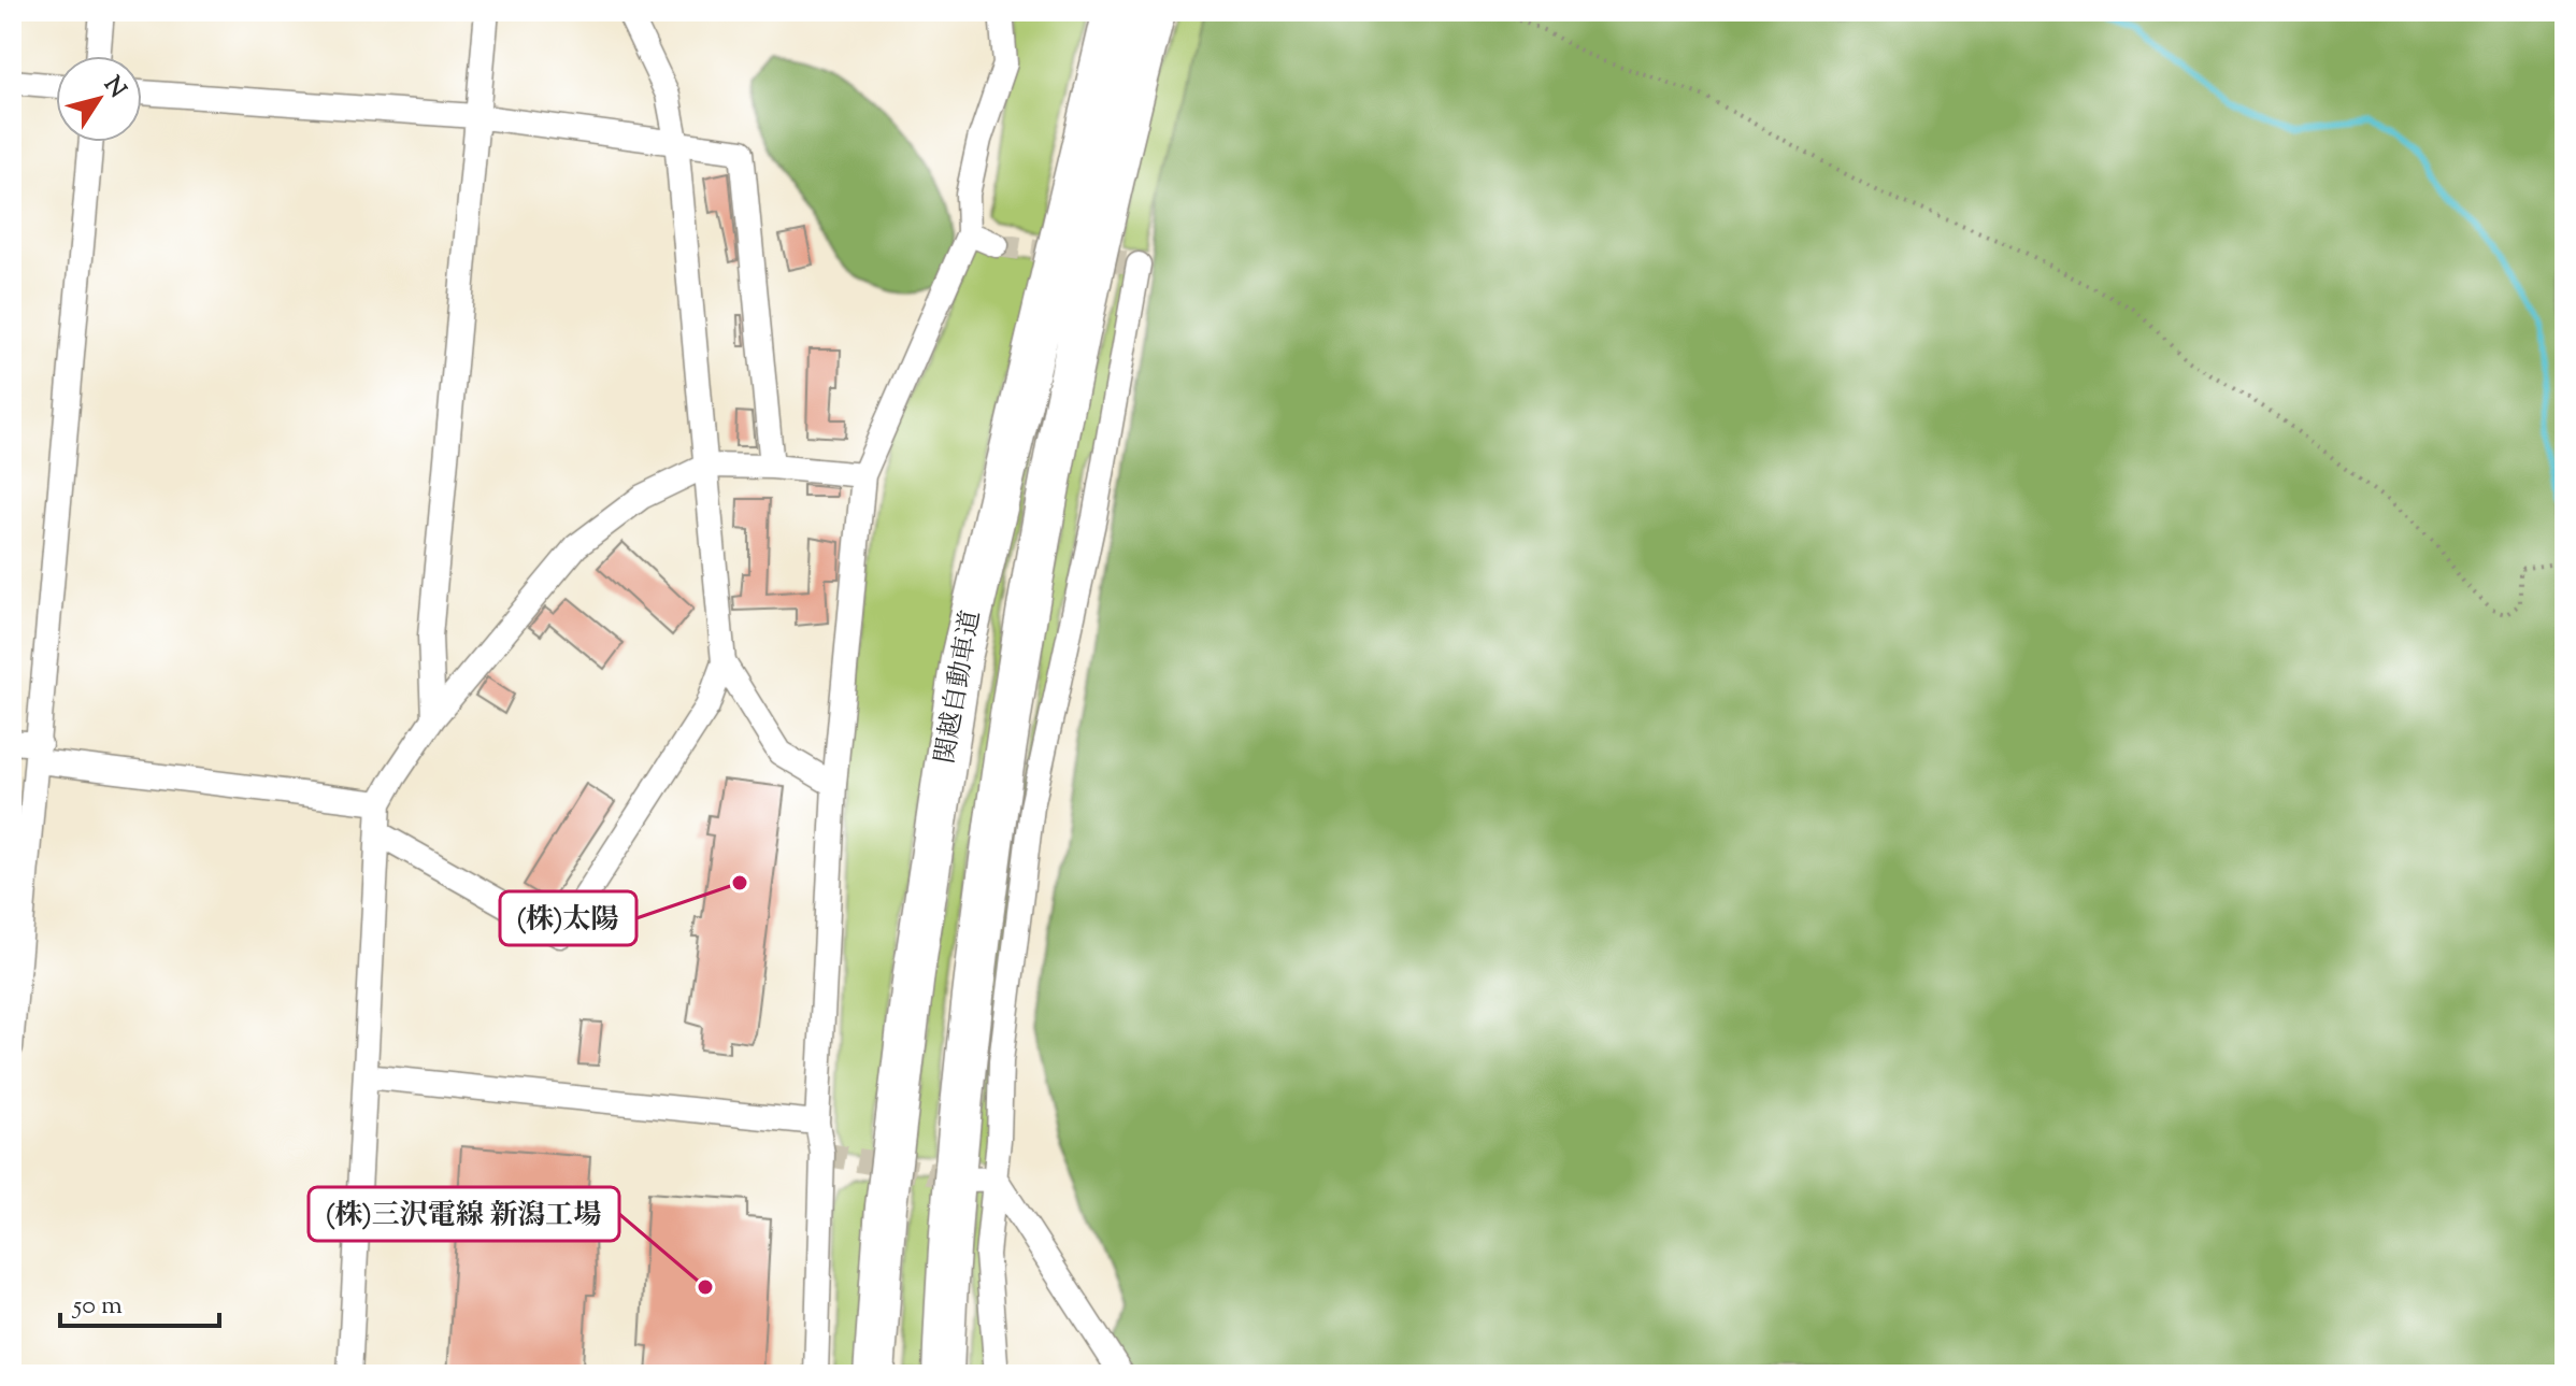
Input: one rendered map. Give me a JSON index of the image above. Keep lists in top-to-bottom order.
{
  "streets": {
    "highway": ["関越自動車道"]
  },
  "places": ["(株)太陽", "(株)三沢電線 新潟工場"],
  "scale_bar": "50 m",
  "north": "top right"
}
